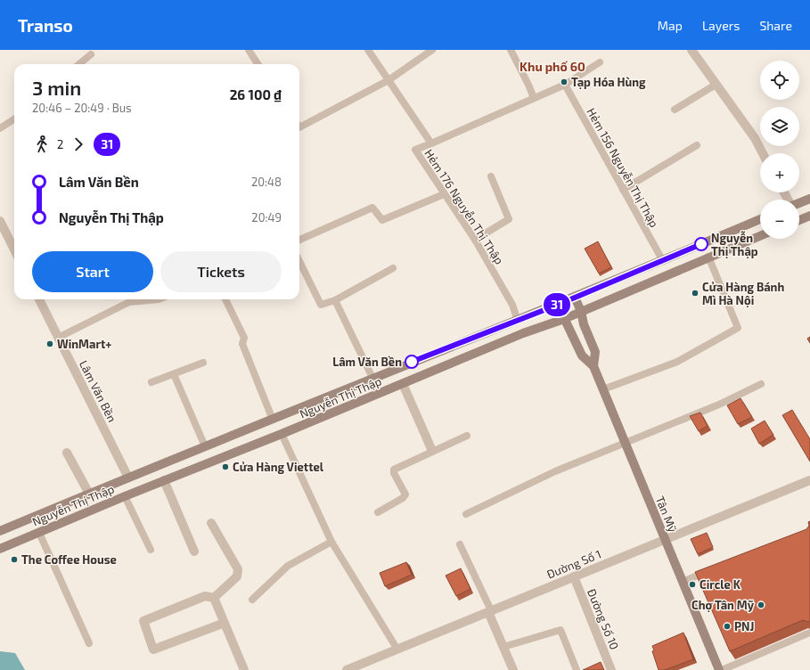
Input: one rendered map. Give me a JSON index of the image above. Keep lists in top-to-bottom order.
{
  "streets": {
    "main road": ["Nguyễn Thị Thập", "Tân Mỹ"],
    "street": ["Lâm Văn Bền", "Đường Số 1", "Đường Số 10"],
    "lane": ["Hẻm 156 Nguyễn Thị Thập", "Hẻm 176 Nguyễn Thị Thập"]
  },
  "crossings": [
    ["Hẻm 156 Nguyễn Thị Thập", "Nguyễn Thị Thập"],
    ["Hẻm 176 Nguyễn Thị Thập", "Nguyễn Thị Thập"],
    ["Lâm Văn Bền", "Nguyễn Thị Thập"],
    ["Nguyễn Thị Thập", "Tân Mỹ"],
    ["Tân Mỹ", "Đường Số 1"],
    ["Đường Số 1", "Đường Số 10"]
  ],
  "districts": ["Khu phố 60"],
  "places": [
    "Tạp Hóa Hùng",
    "Nguyễn Thị Thập",
    "Cửa Hàng Bánh Mì Hà Nội",
    "WinMart+",
    "Lâm Văn Bền",
    "Cửa Hàng Viettel",
    "The Coffee House",
    "Circle K",
    "Chợ Tân Mỹ",
    "PNJ"
  ],
  "lines": ["bus line 31"],
  "page": {
    "header": "Transo",
    "nav": ["Map", "Layers", "Share"],
    "on_map": "31",
    "map_buttons": ["+", "−"],
    "heading": ["3 min", "20:46 – 20:49 · Bus", "26 100 ₫"],
    "legs": ["2", "31"],
    "list": [
      {
        "name": "Lâm Văn Bền",
        "value": "20:48"
      },
      {
        "name": "Nguyễn Thị Thập",
        "value": "20:49"
      }
    ],
    "buttons": ["Start", "Tickets"]
  }
}
